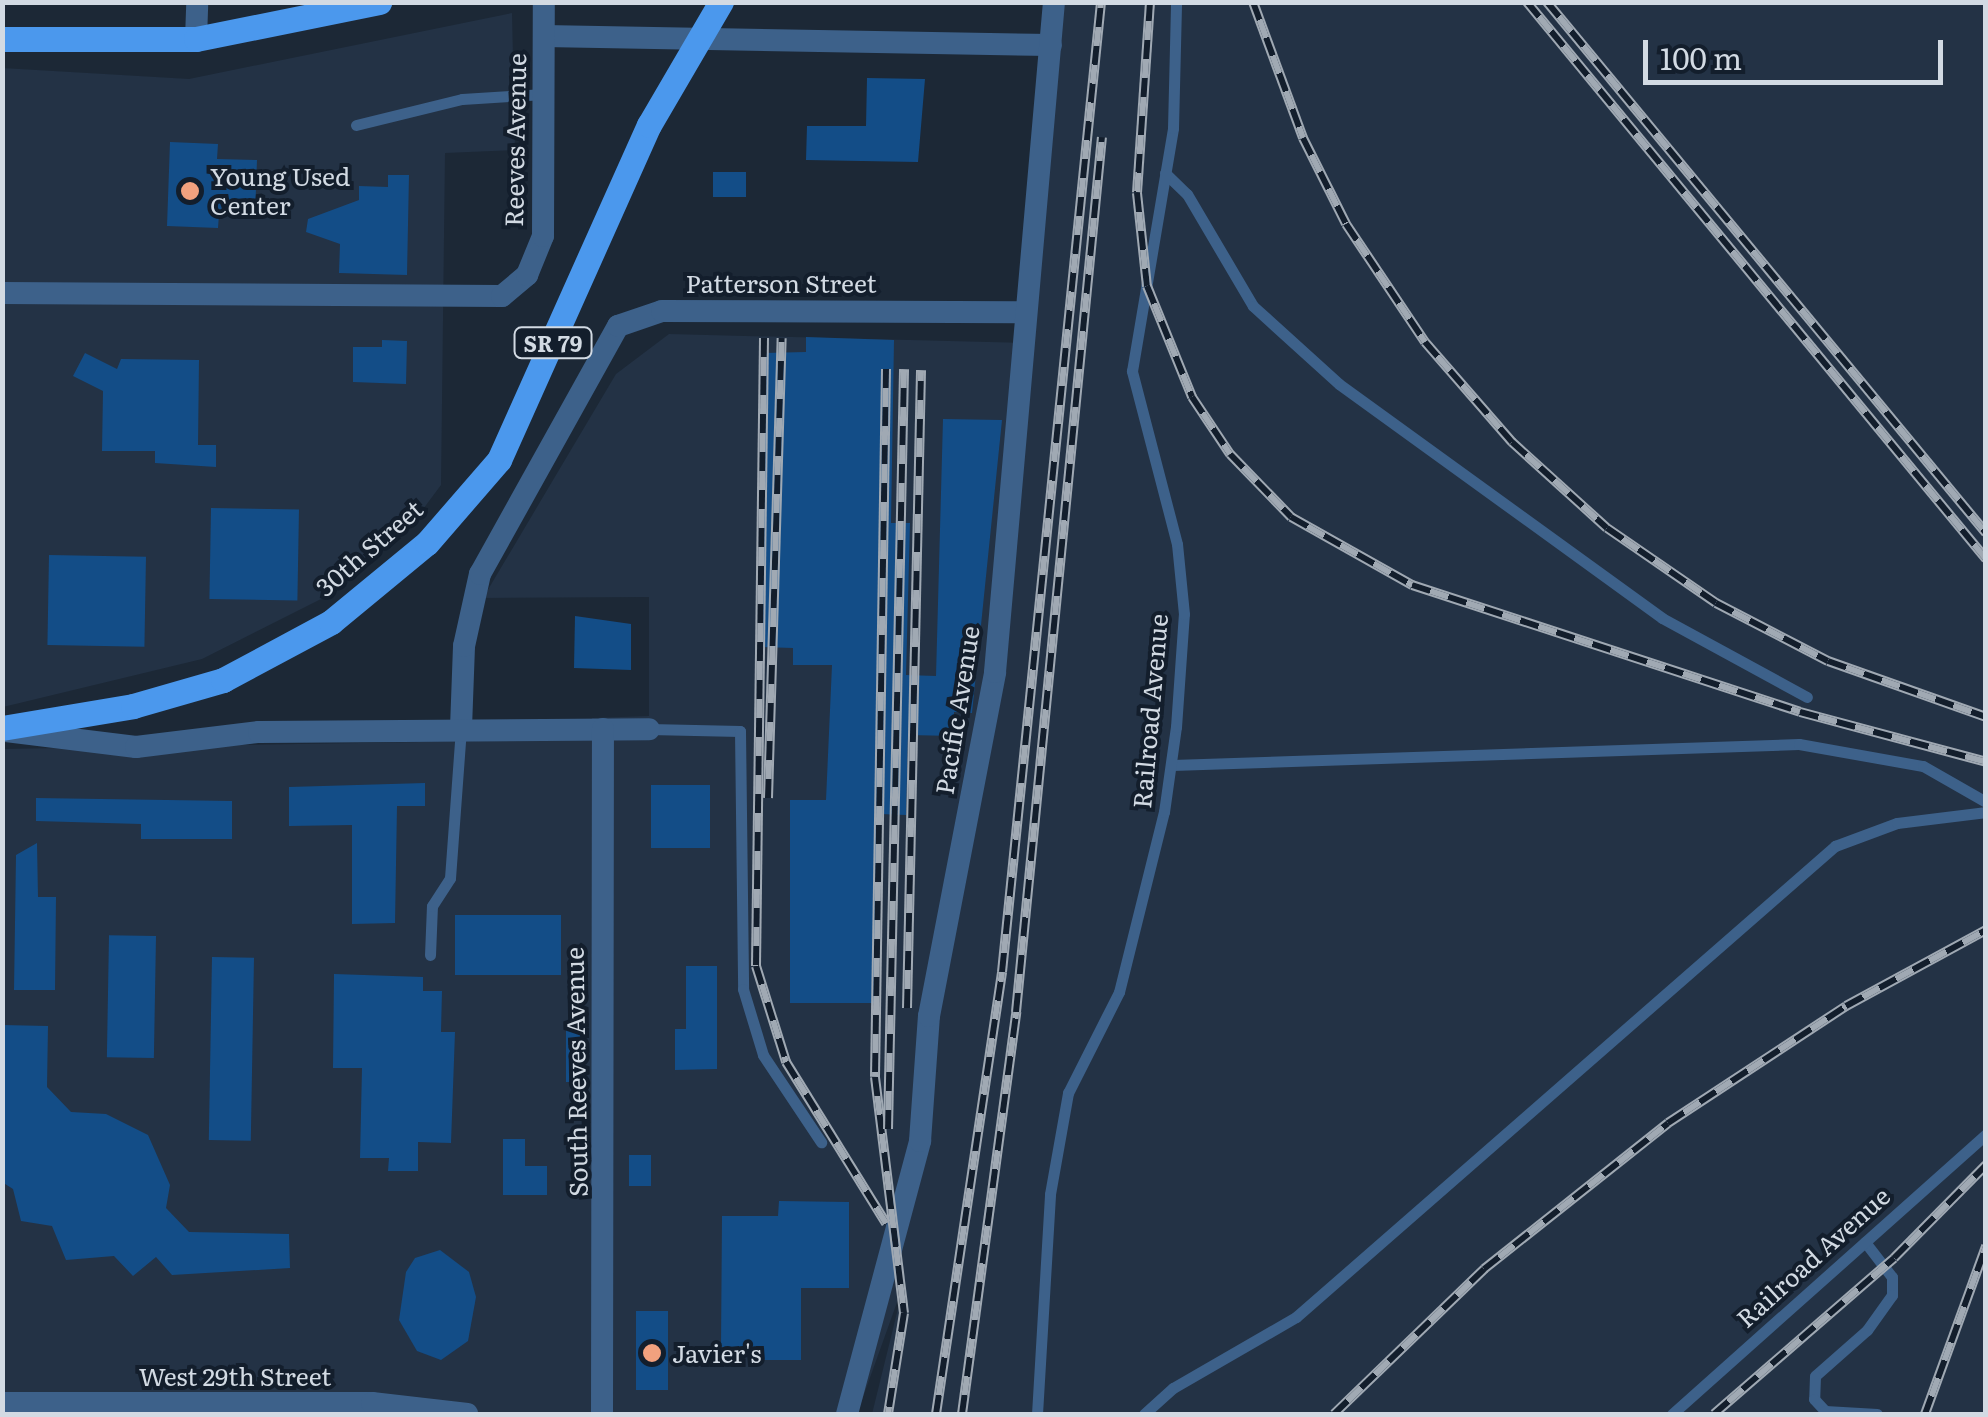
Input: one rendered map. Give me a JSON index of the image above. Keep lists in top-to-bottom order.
{
  "streets": {
    "main road": ["SR 79", "30th Street"],
    "street": [
      "Reeves Avenue",
      "Patterson Street",
      "Pacific Avenue",
      "South Reeves Avenue",
      "West 29th Street"
    ],
    "lane": ["Railroad Avenue"]
  },
  "crossings": [
    ["Patterson Street", "30th Street"],
    ["Patterson Street", "Pacific Avenue"],
    ["30th Street", "South Reeves Avenue"]
  ],
  "places": ["Young Used Center", "Javier's"],
  "scale_bar": "100 m"
}
